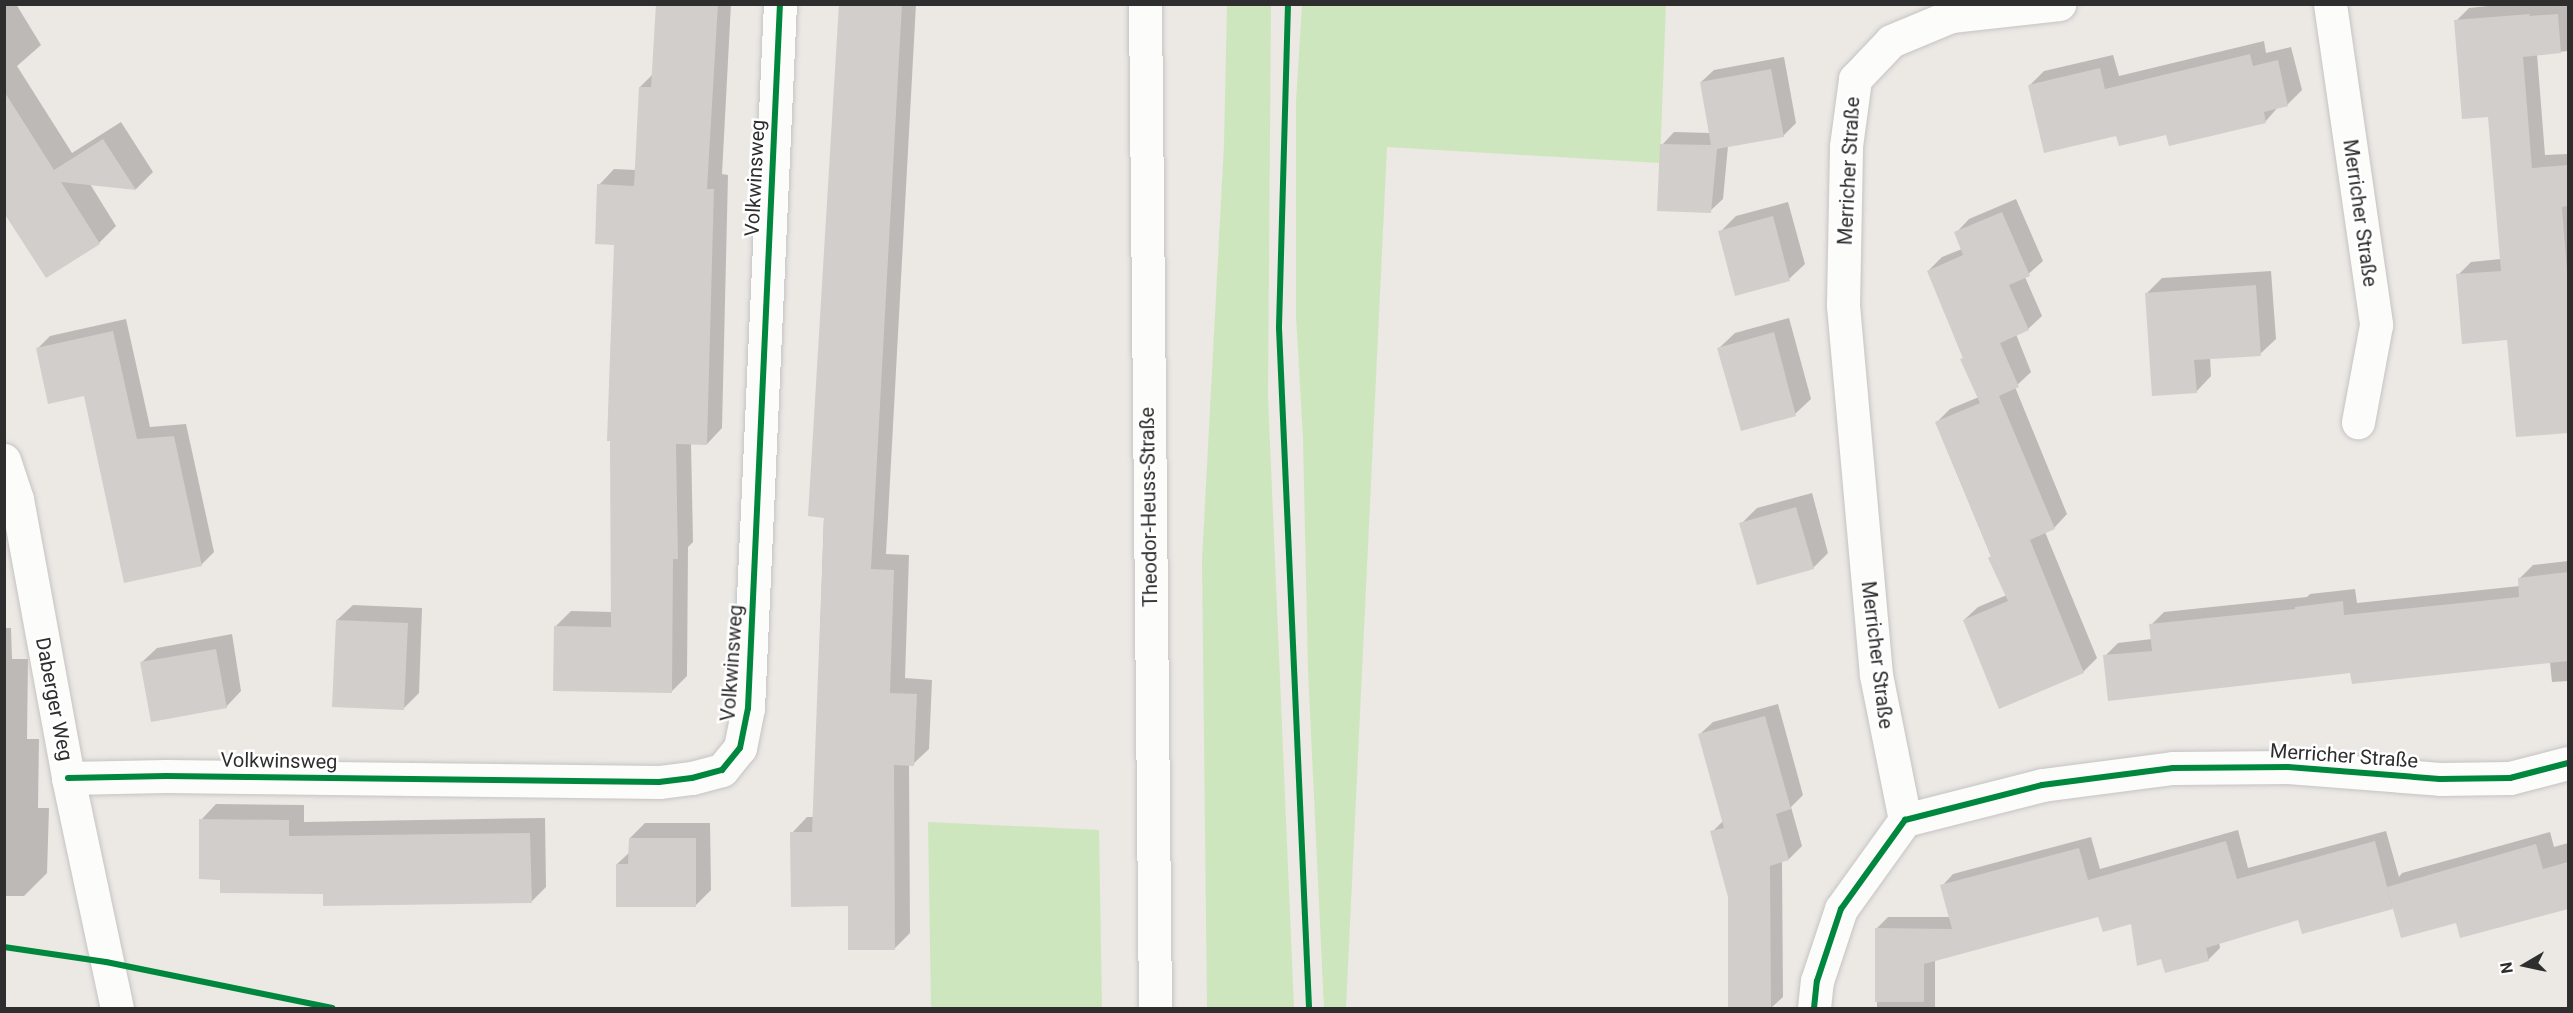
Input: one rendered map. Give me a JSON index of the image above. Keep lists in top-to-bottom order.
{
  "streets": {
    "street": [
      "Merricher Straße",
      "Volkwinsweg",
      "Theodor-Heuss-Straße",
      "Daberger Weg"
    ]
  },
  "crossings": [
    ["Volkwinsweg", "Daberger Weg"]
  ],
  "north": "left"
}
